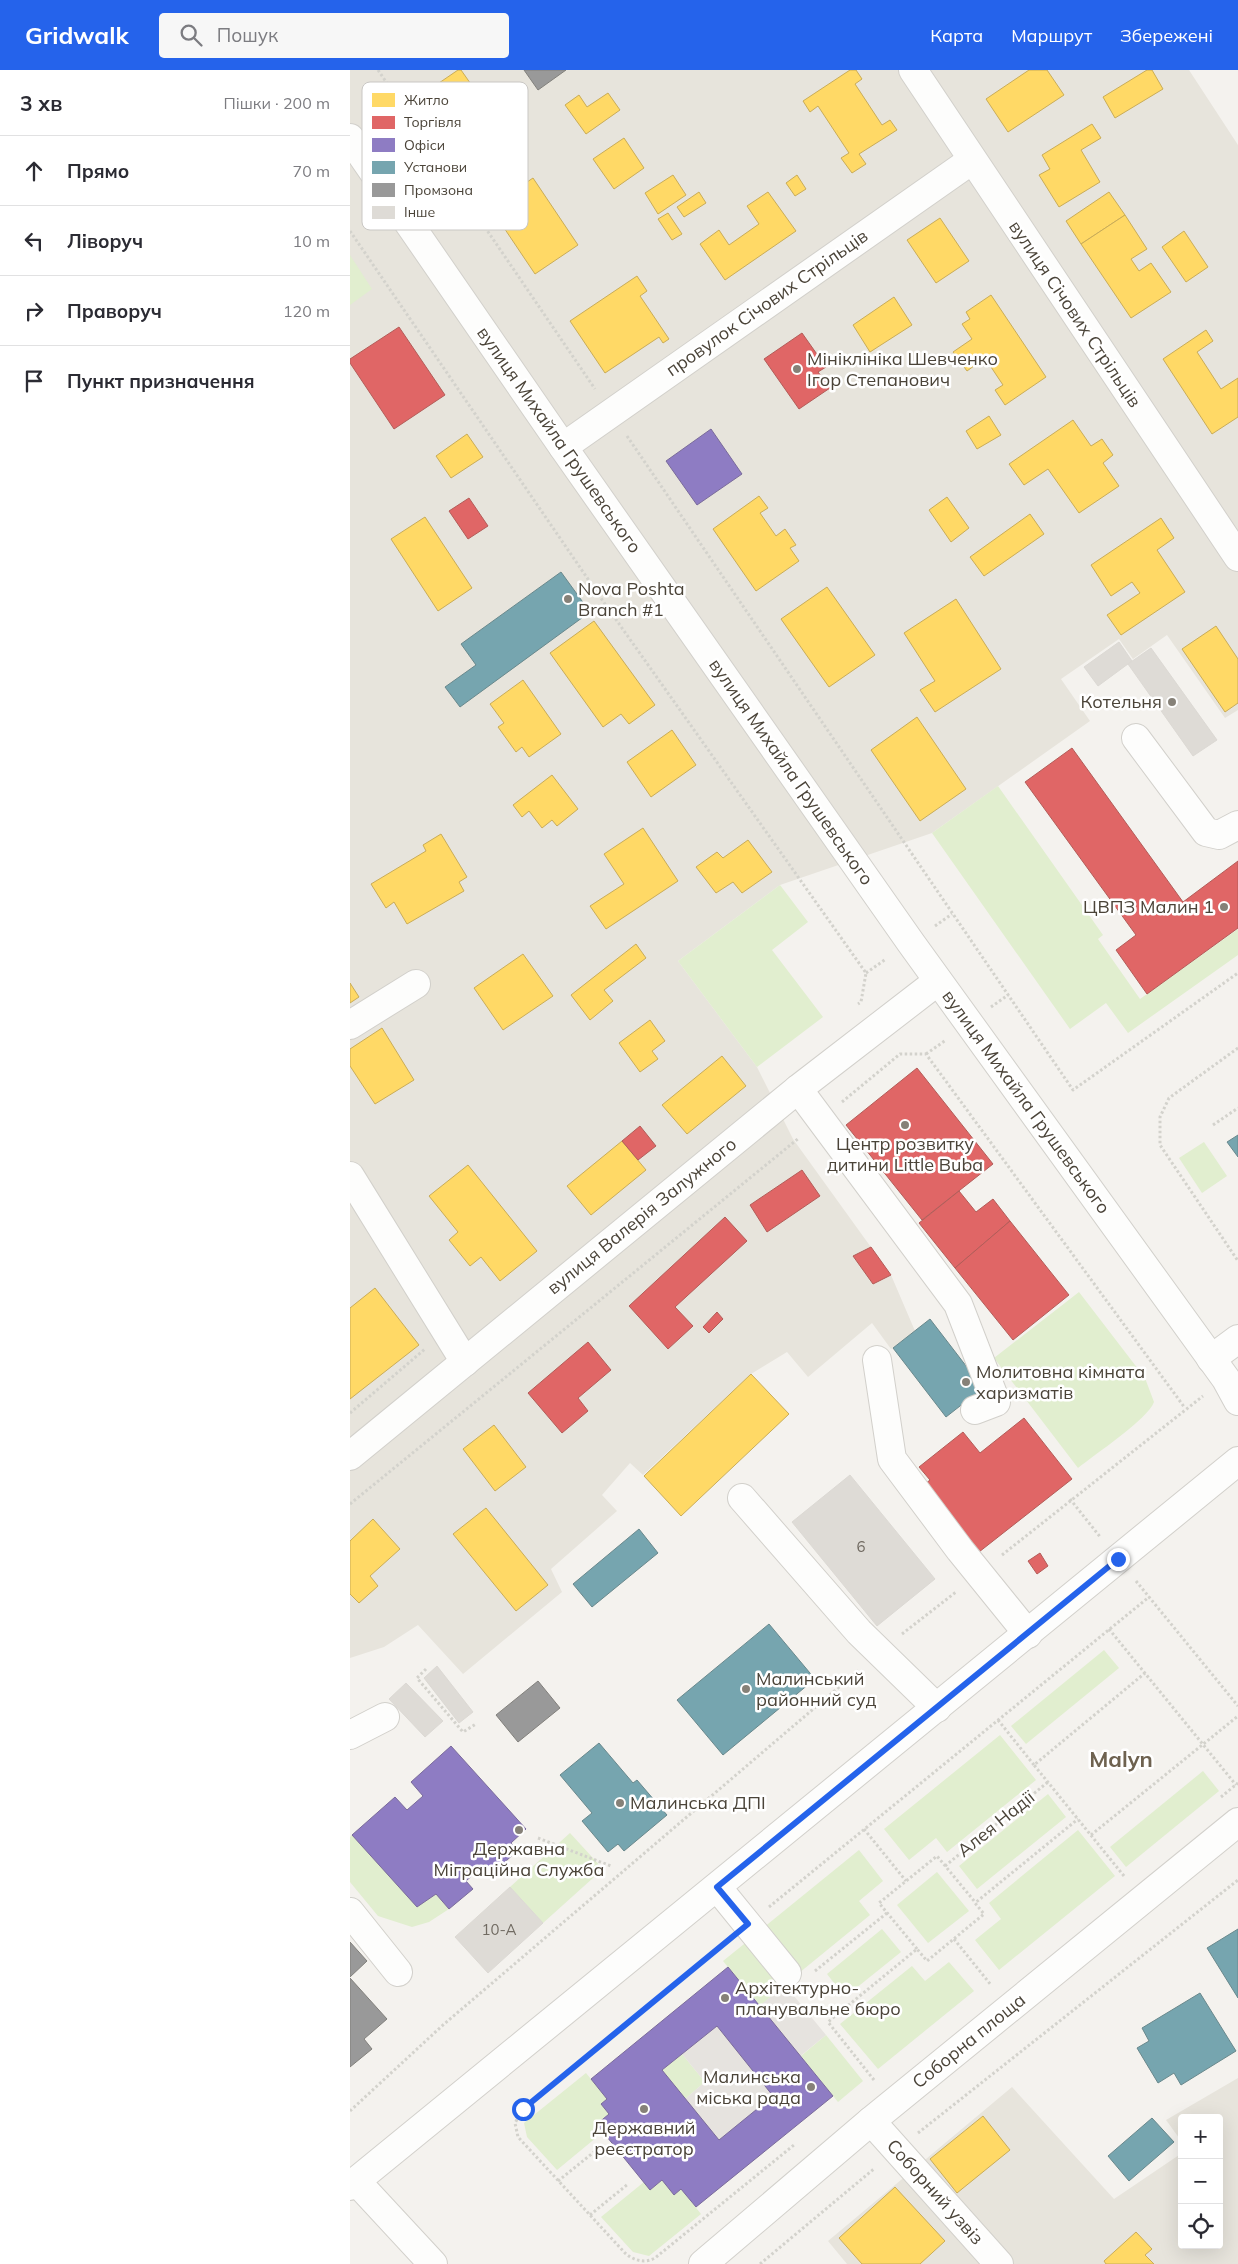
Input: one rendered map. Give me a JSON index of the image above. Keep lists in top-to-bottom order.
{
  "streets": {
    "street": [
      "провулок Січових Стрільців",
      "вулиця Січових Стрільців",
      "вулиця Михайла Грушевського",
      "вулиця Валерія Залужного",
      "Соборна площа",
      "Соборний узвіз"
    ],
    "path": ["Алея Надії"]
  },
  "crossings": [
    ["провулок Січових Стрільців", "вулиця Січових Стрільців"],
    ["провулок Січових Стрільців", "вулиця Михайла Грушевського"],
    ["вулиця Михайла Грушевського", "вулиця Валерія Залужного"],
    ["Соборна площа", "Соборний узвіз"]
  ],
  "districts": ["Malyn"],
  "places": [
    "Мініклініка Шевченко Ігор Степанович",
    "Nova Poshta Branch #1",
    "Котельня",
    "ЦВПЗ Малин 1",
    "Центр розвитку дитини Little Buba",
    "Молитовна кімната харизматів",
    "Малинський районний суд",
    "Малинська ДПІ",
    "Державна Міграційна Служба",
    "Архітектурно- планувальне бюро",
    "Малинська міська рада",
    "Державний реєстратор"
  ],
  "house_numbers": ["6", "10-А"],
  "legend": [
    "Житло",
    "Торгівля",
    "Офіси",
    "Установи",
    "Промзона",
    "Інше"
  ],
  "page": {
    "header": "Gridwalk",
    "search": "Пошук",
    "nav": ["Карта", "Маршрут", "Збережені"],
    "heading": ["3 хв", "Пішки · 200 m"],
    "list": [
      ["Прямо", "70 m"],
      ["Ліворуч", "10 m"],
      ["Праворуч", "120 m"],
      "Пункт призначення"
    ],
    "map_buttons": ["+", "−"]
  }
}
